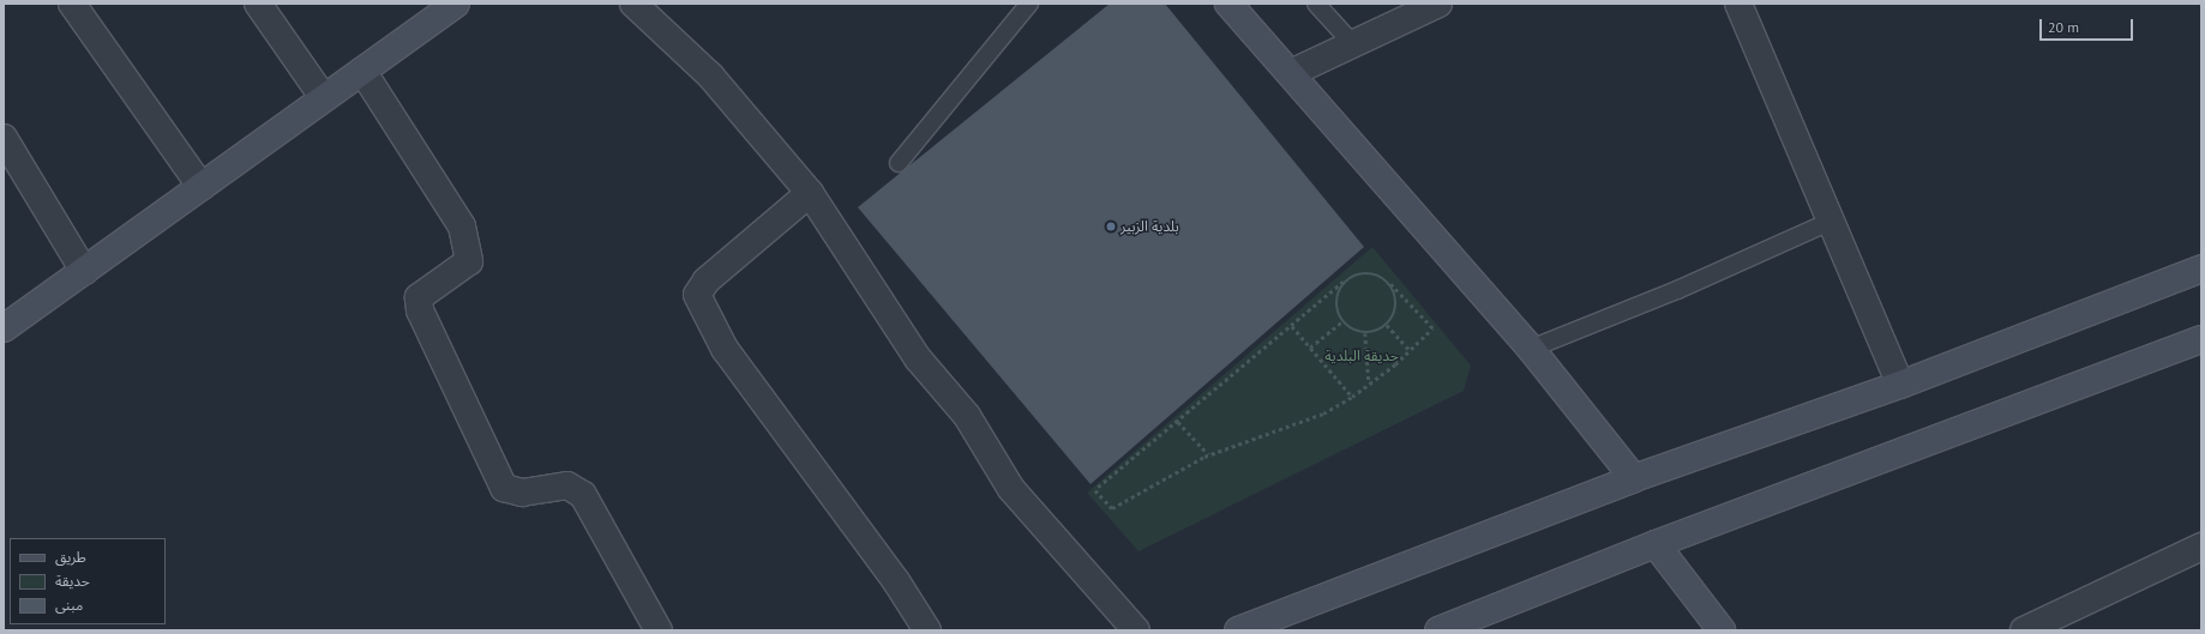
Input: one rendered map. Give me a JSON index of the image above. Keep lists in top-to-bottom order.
{
  "parks": ["حديقة البلدية"],
  "places": ["بلدية الزبير"],
  "legend": ["طريق", "حديقة", "مبنى"],
  "scale_bar": "20 m"
}
